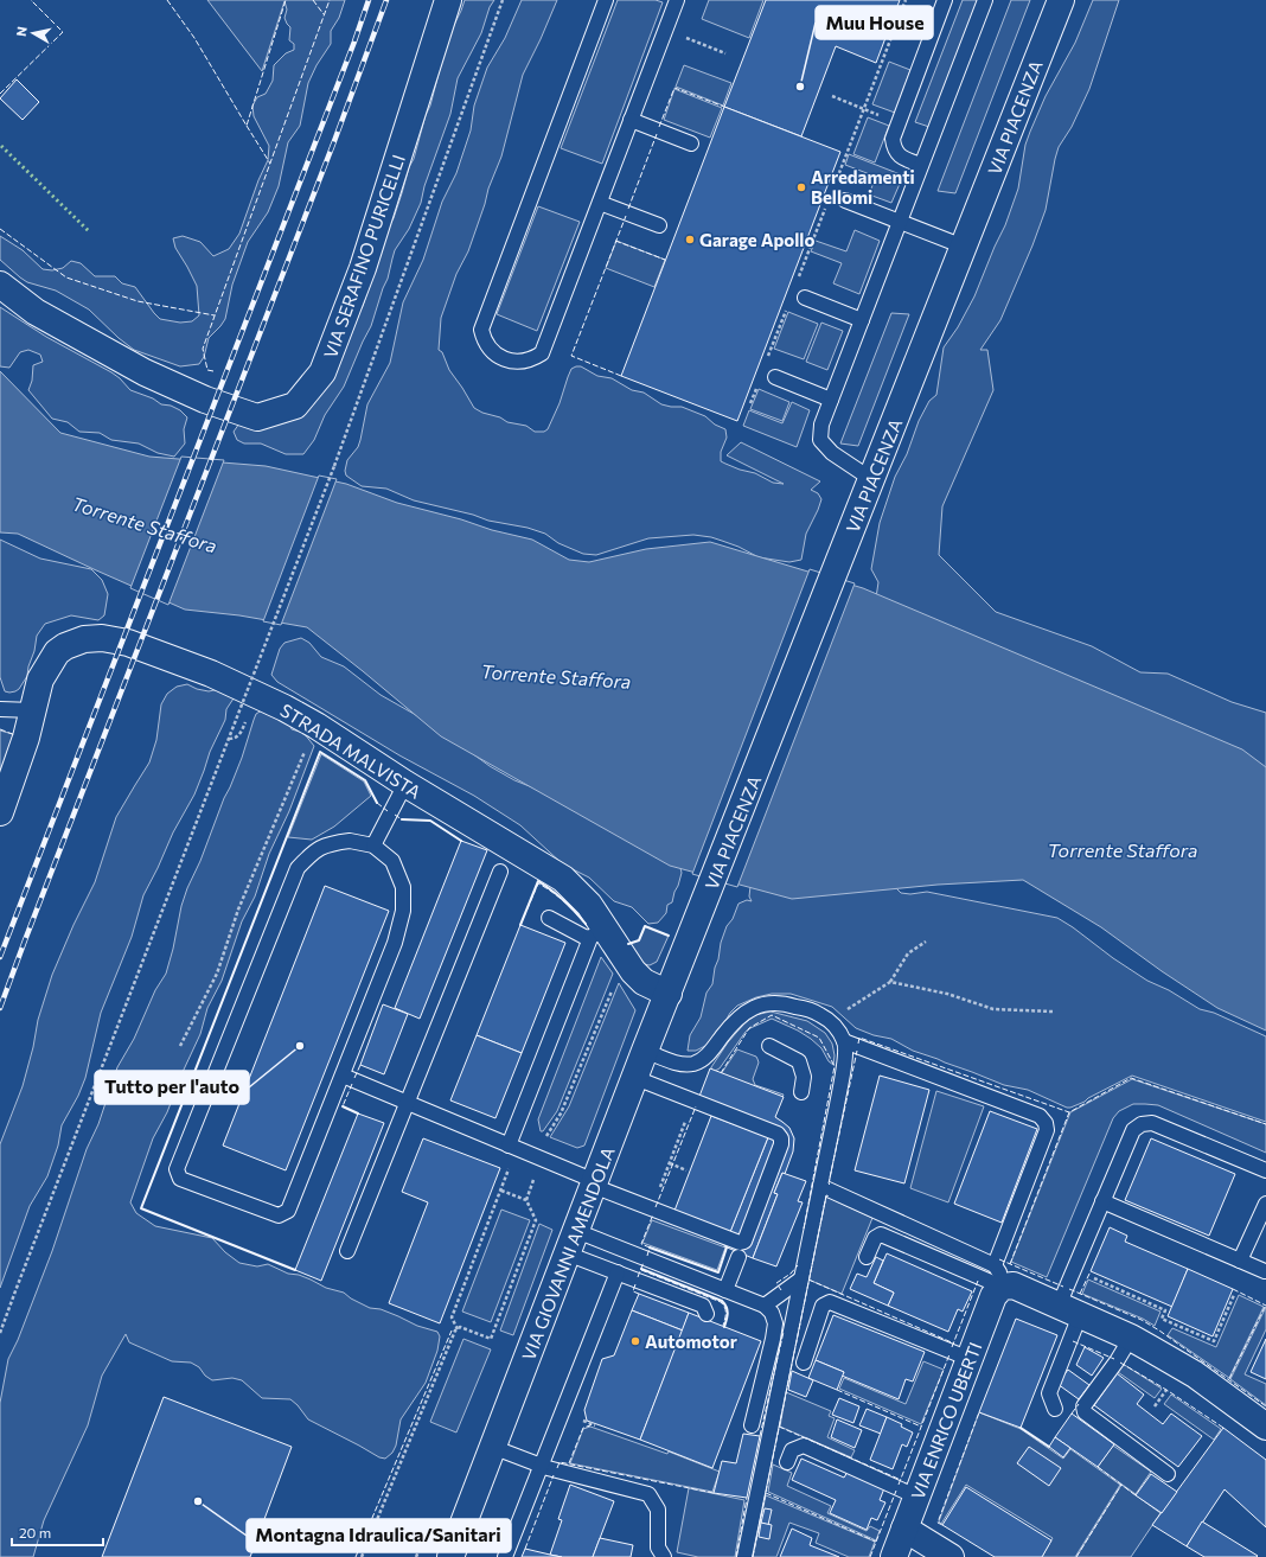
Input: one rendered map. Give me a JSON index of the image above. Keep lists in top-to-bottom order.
{
  "streets": {
    "street": [
      "VIA PIACENZA",
      "VIA SERAFINO PURICELLI",
      "STRADA MALVISTA",
      "VIA GIOVANNI AMENDOLA",
      "VIA ENRICO UBERTI"
    ]
  },
  "crossings": [
    ["VIA PIACENZA", "VIA GIOVANNI AMENDOLA"],
    ["STRADA MALVISTA", "VIA GIOVANNI AMENDOLA"]
  ],
  "water": ["Torrente Staffora"],
  "places": [
    "Muu House",
    "Arredamenti Bellomi",
    "Garage Apollo",
    "Tutto per l'auto",
    "Automotor",
    "Montagna Idraulica/Sanitari"
  ],
  "scale_bar": "20 m",
  "north": "left"
}
